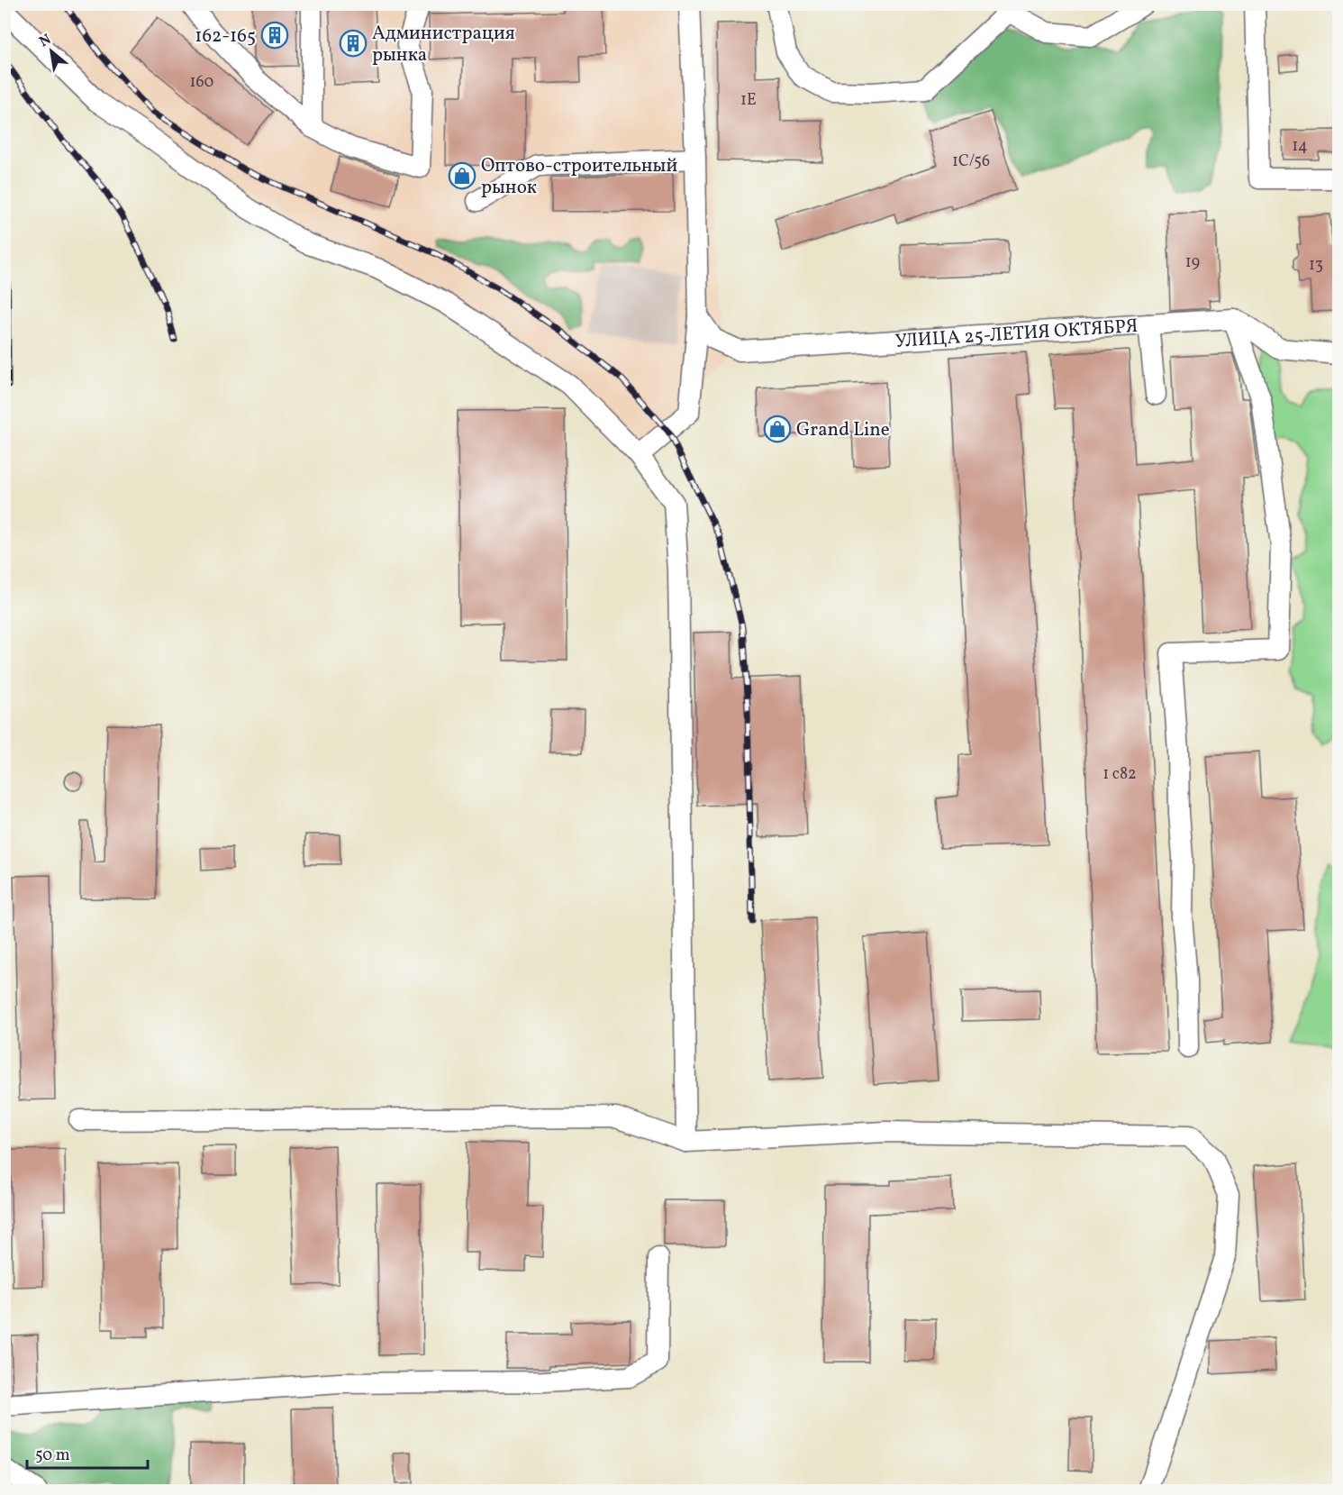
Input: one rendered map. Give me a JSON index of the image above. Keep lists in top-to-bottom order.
{
  "streets": {
    "street": ["УЛИЦА 25-ЛЕТИЯ ОКТЯБРЯ"]
  },
  "places": {
    "building": ["162-165", "Администрация рынка"],
    "shop": ["Оптово-строительный рынок", "Grand Line"]
  },
  "house_numbers": [
    "160",
    "1Е",
    "14",
    "1С/56",
    "19",
    "13",
    "1 с82"
  ],
  "scale_bar": "50 m",
  "north": "top left"
}
